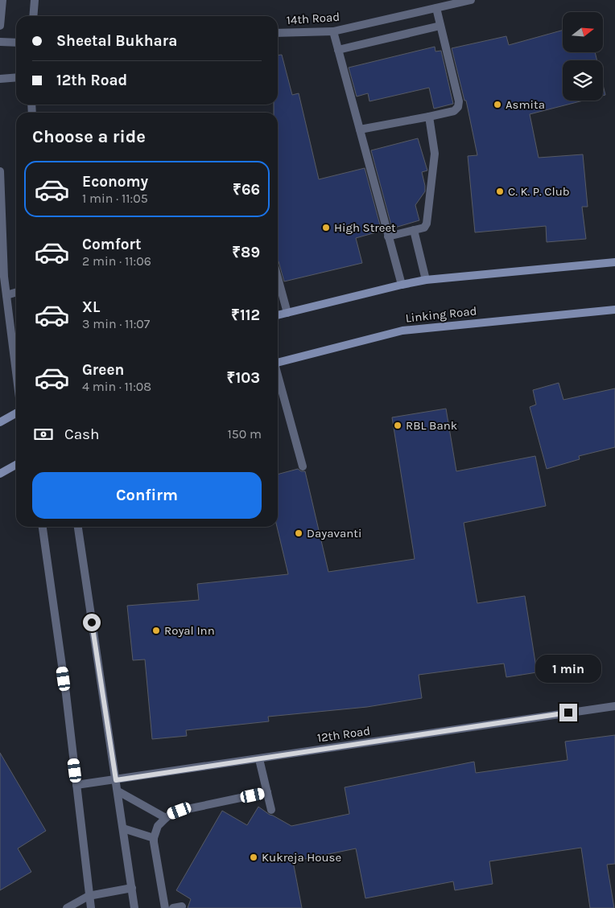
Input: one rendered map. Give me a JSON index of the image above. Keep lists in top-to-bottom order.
{
  "streets": {
    "main road": ["Linking Road"],
    "street": ["14th Road", "12th Road"]
  },
  "places": [
    "Asmita",
    "C. K. P. Club",
    "High Street",
    "RBL Bank",
    "Dayavanti",
    "Royal Inn",
    "Kukreja House"
  ],
  "north": "right",
  "page": {
    "banner": ["Sheetal Bukhara", "12th Road"],
    "heading": "Choose a ride",
    "list": [
      {
        "name": "Economy",
        "note": "1 min · 11:05",
        "value": "₹66"
      },
      {
        "name": "Comfort",
        "note": "2 min · 11:06",
        "value": "₹89"
      },
      {
        "name": "XL",
        "note": "3 min · 11:07",
        "value": "₹112"
      },
      {
        "name": "Green",
        "note": "4 min · 11:08",
        "value": "₹103"
      }
    ],
    "pay": ["Cash", "150 m"],
    "buttons": "Confirm",
    "bubble": "1 min"
  }
}
